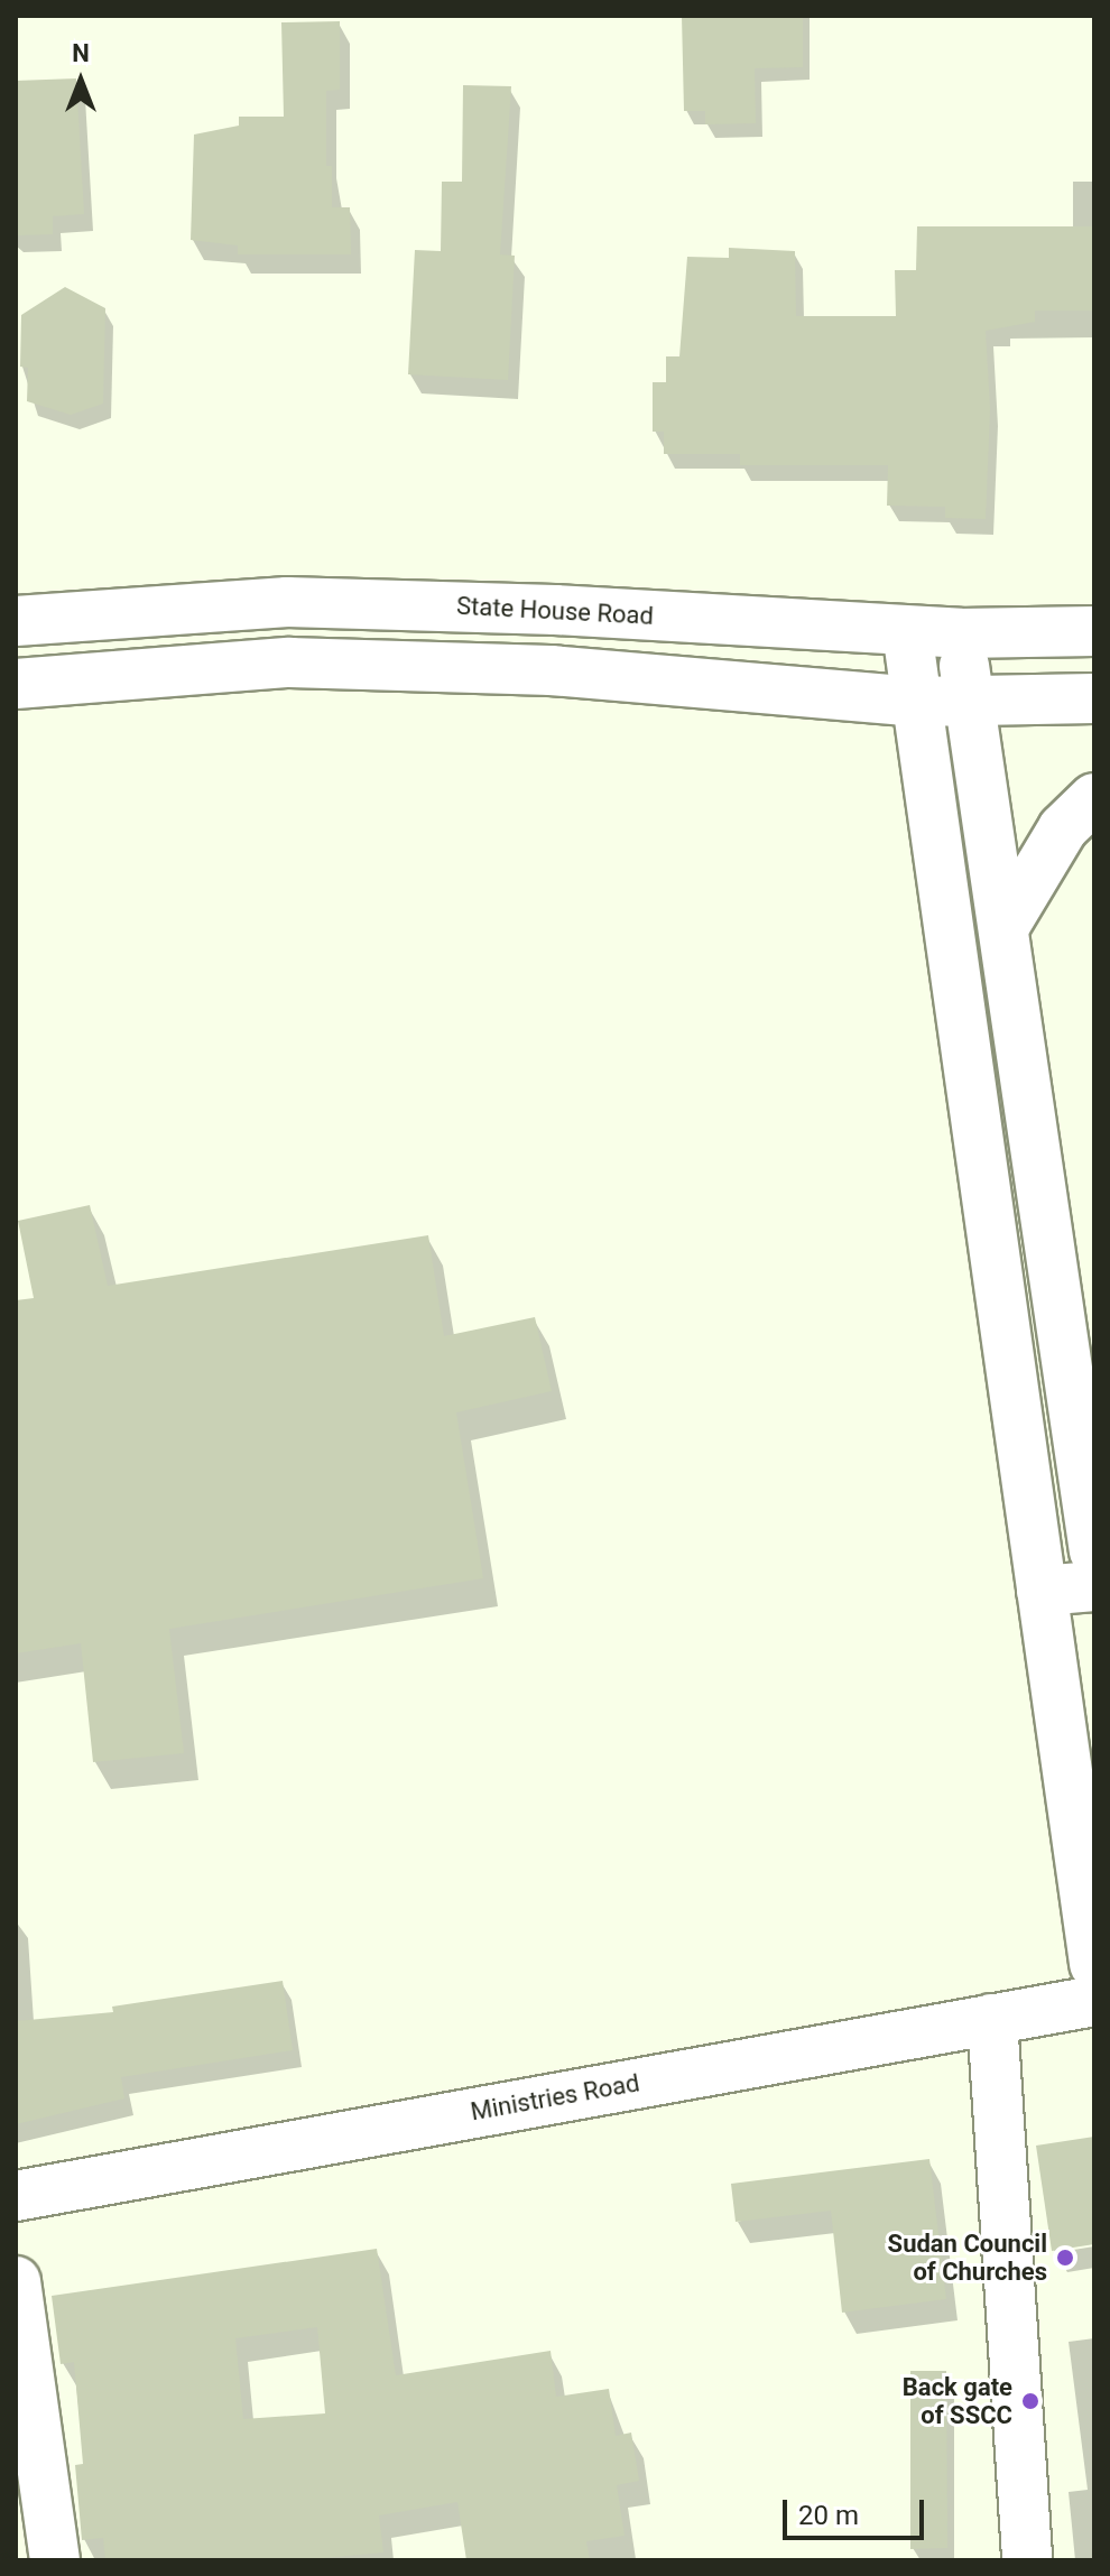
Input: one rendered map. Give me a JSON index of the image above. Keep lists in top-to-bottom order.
{
  "streets": {
    "main road": ["State House Road", "Ministries Road"]
  },
  "places": ["Sudan Council of Churches", "Back gate of SSCC"],
  "scale_bar": "20 m",
  "north": "top"
}
